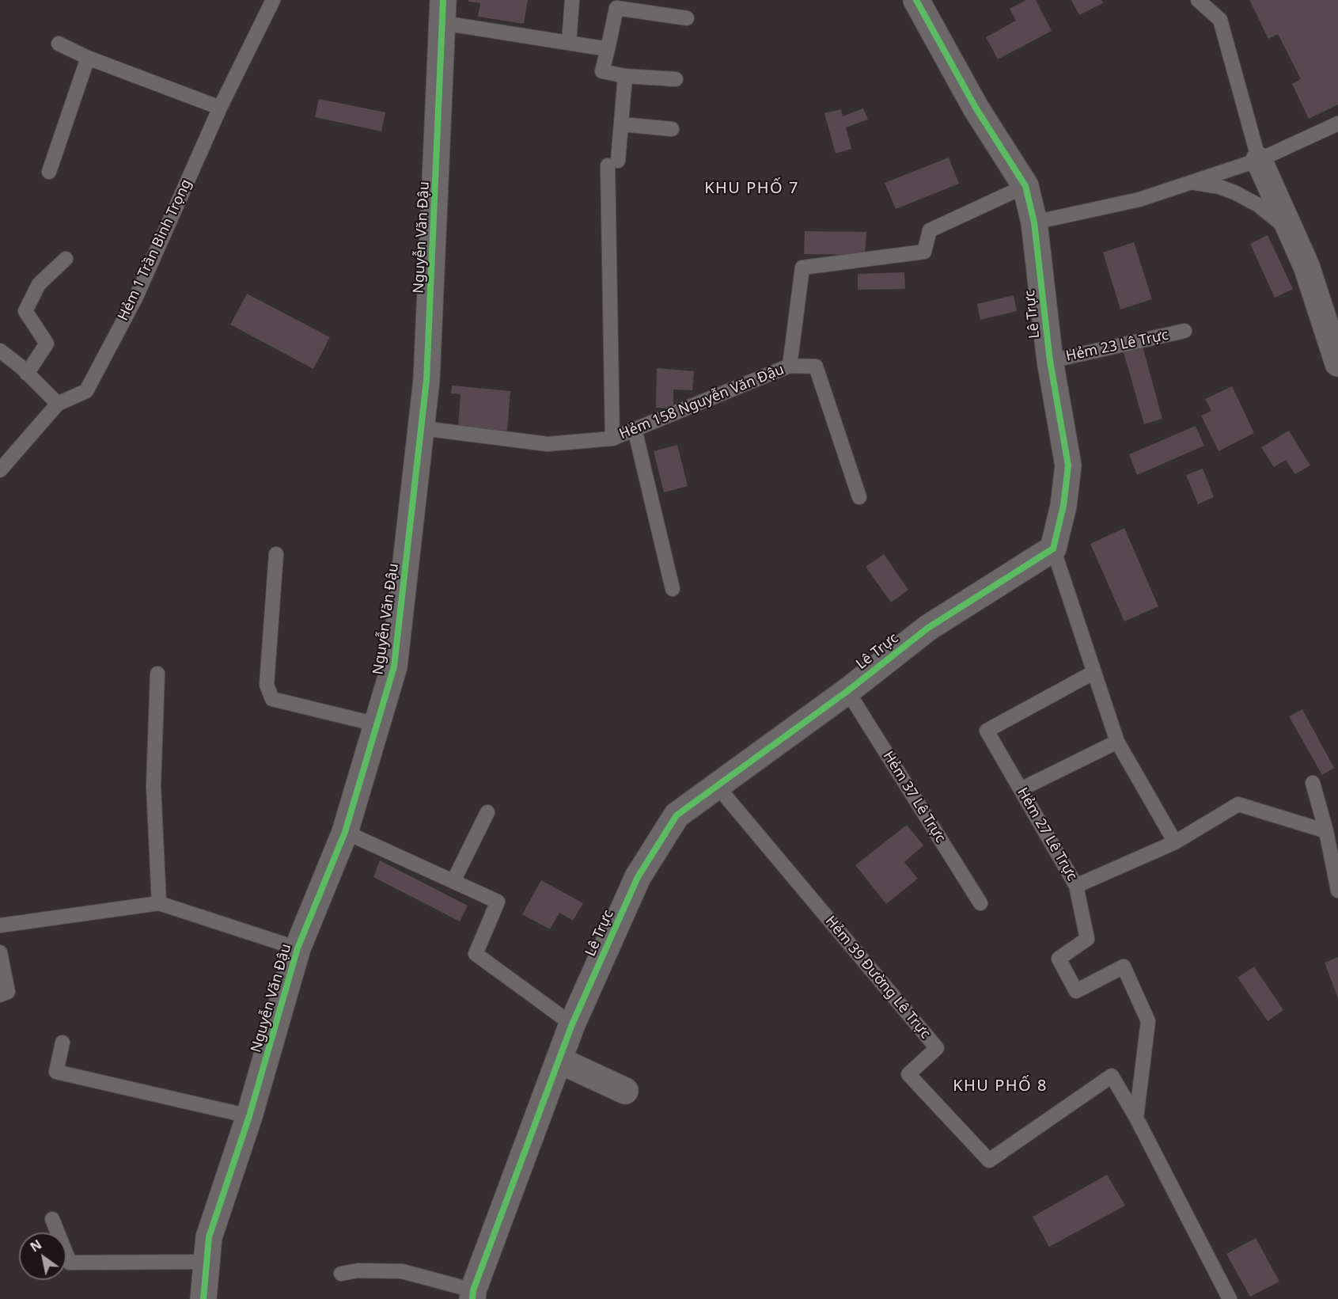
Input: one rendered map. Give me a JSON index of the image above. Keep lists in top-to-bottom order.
{
  "streets": {
    "street": ["Nguyễn Văn Đậu", "Lê Trực"],
    "lane": [
      "Hẻm 1 Trần Bình Trọng",
      "Hẻm 23 Lê Trực",
      "Hẻm 158 Nguyễn Văn Đậu",
      "Hẻm 37 Lê Trực",
      "Hẻm 27 Lê Trực",
      "Hẻm 39 Đường Lê Trực"
    ]
  },
  "crossings": [
    ["Nguyễn Văn Đậu", "Hẻm 158 Nguyễn Văn Đậu"],
    ["Lê Trực", "Hẻm 23 Lê Trực"],
    ["Lê Trực", "Hẻm 37 Lê Trực"],
    ["Lê Trực", "Hẻm 39 Đường Lê Trực"]
  ],
  "districts": ["KHU PHỐ 7", "KHU PHỐ 8"],
  "north": "top left"
}
